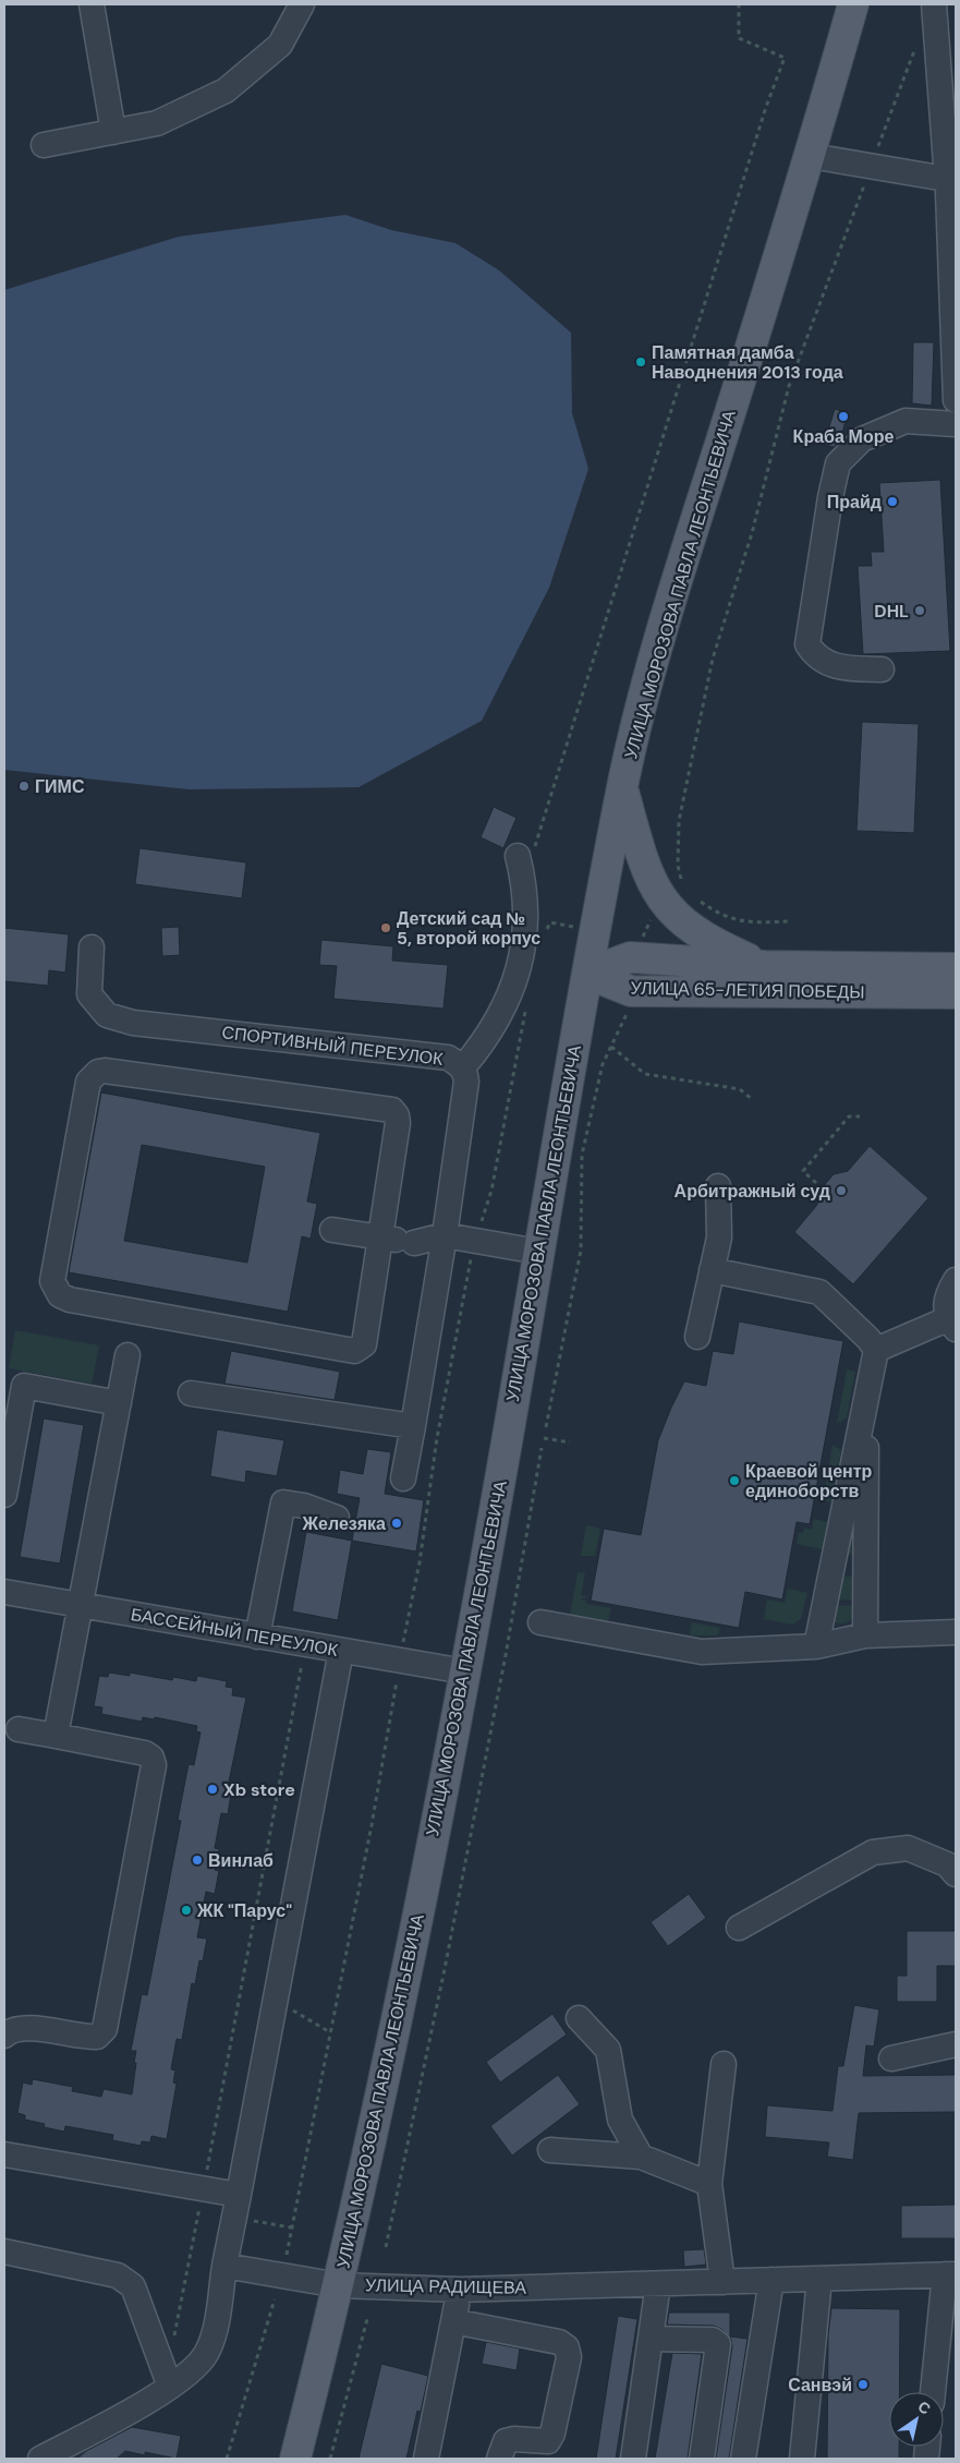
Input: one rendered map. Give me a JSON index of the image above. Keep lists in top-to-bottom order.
{
  "streets": {
    "main road": ["УЛИЦА МОРОЗОВА ПАВЛА ЛЕОНТЬЕВИЧА", "УЛИЦА 65-ЛЕТИЯ ПОБЕДЫ"],
    "street": ["СПОРТИВНЫЙ ПЕРЕУЛОК", "БАССЕЙНЫЙ ПЕРЕУЛОК", "УЛИЦА РАДИЩЕВА"]
  },
  "crossings": [
    ["УЛИЦА МОРОЗОВА ПАВЛА ЛЕОНТЬЕВИЧА", "УЛИЦА 65-ЛЕТИЯ ПОБЕДЫ"],
    ["УЛИЦА МОРОЗОВА ПАВЛА ЛЕОНТЬЕВИЧА", "БАССЕЙНЫЙ ПЕРЕУЛОК"],
    ["УЛИЦА МОРОЗОВА ПАВЛА ЛЕОНТЬЕВИЧА", "УЛИЦА РАДИЩЕВА"]
  ],
  "places": [
    "Памятная дамба Наводнения 2013 года",
    "Краба Море",
    "Прайд",
    "DHL",
    "ГИМС",
    "Детский сад № 5, второй корпус",
    "Арбитражный суд",
    "Краевой центр единоборств",
    "Железяка",
    "Xb store",
    "Винлаб",
    "ЖК \"Парус\"",
    "Санвэй"
  ],
  "north": "top right"
}
